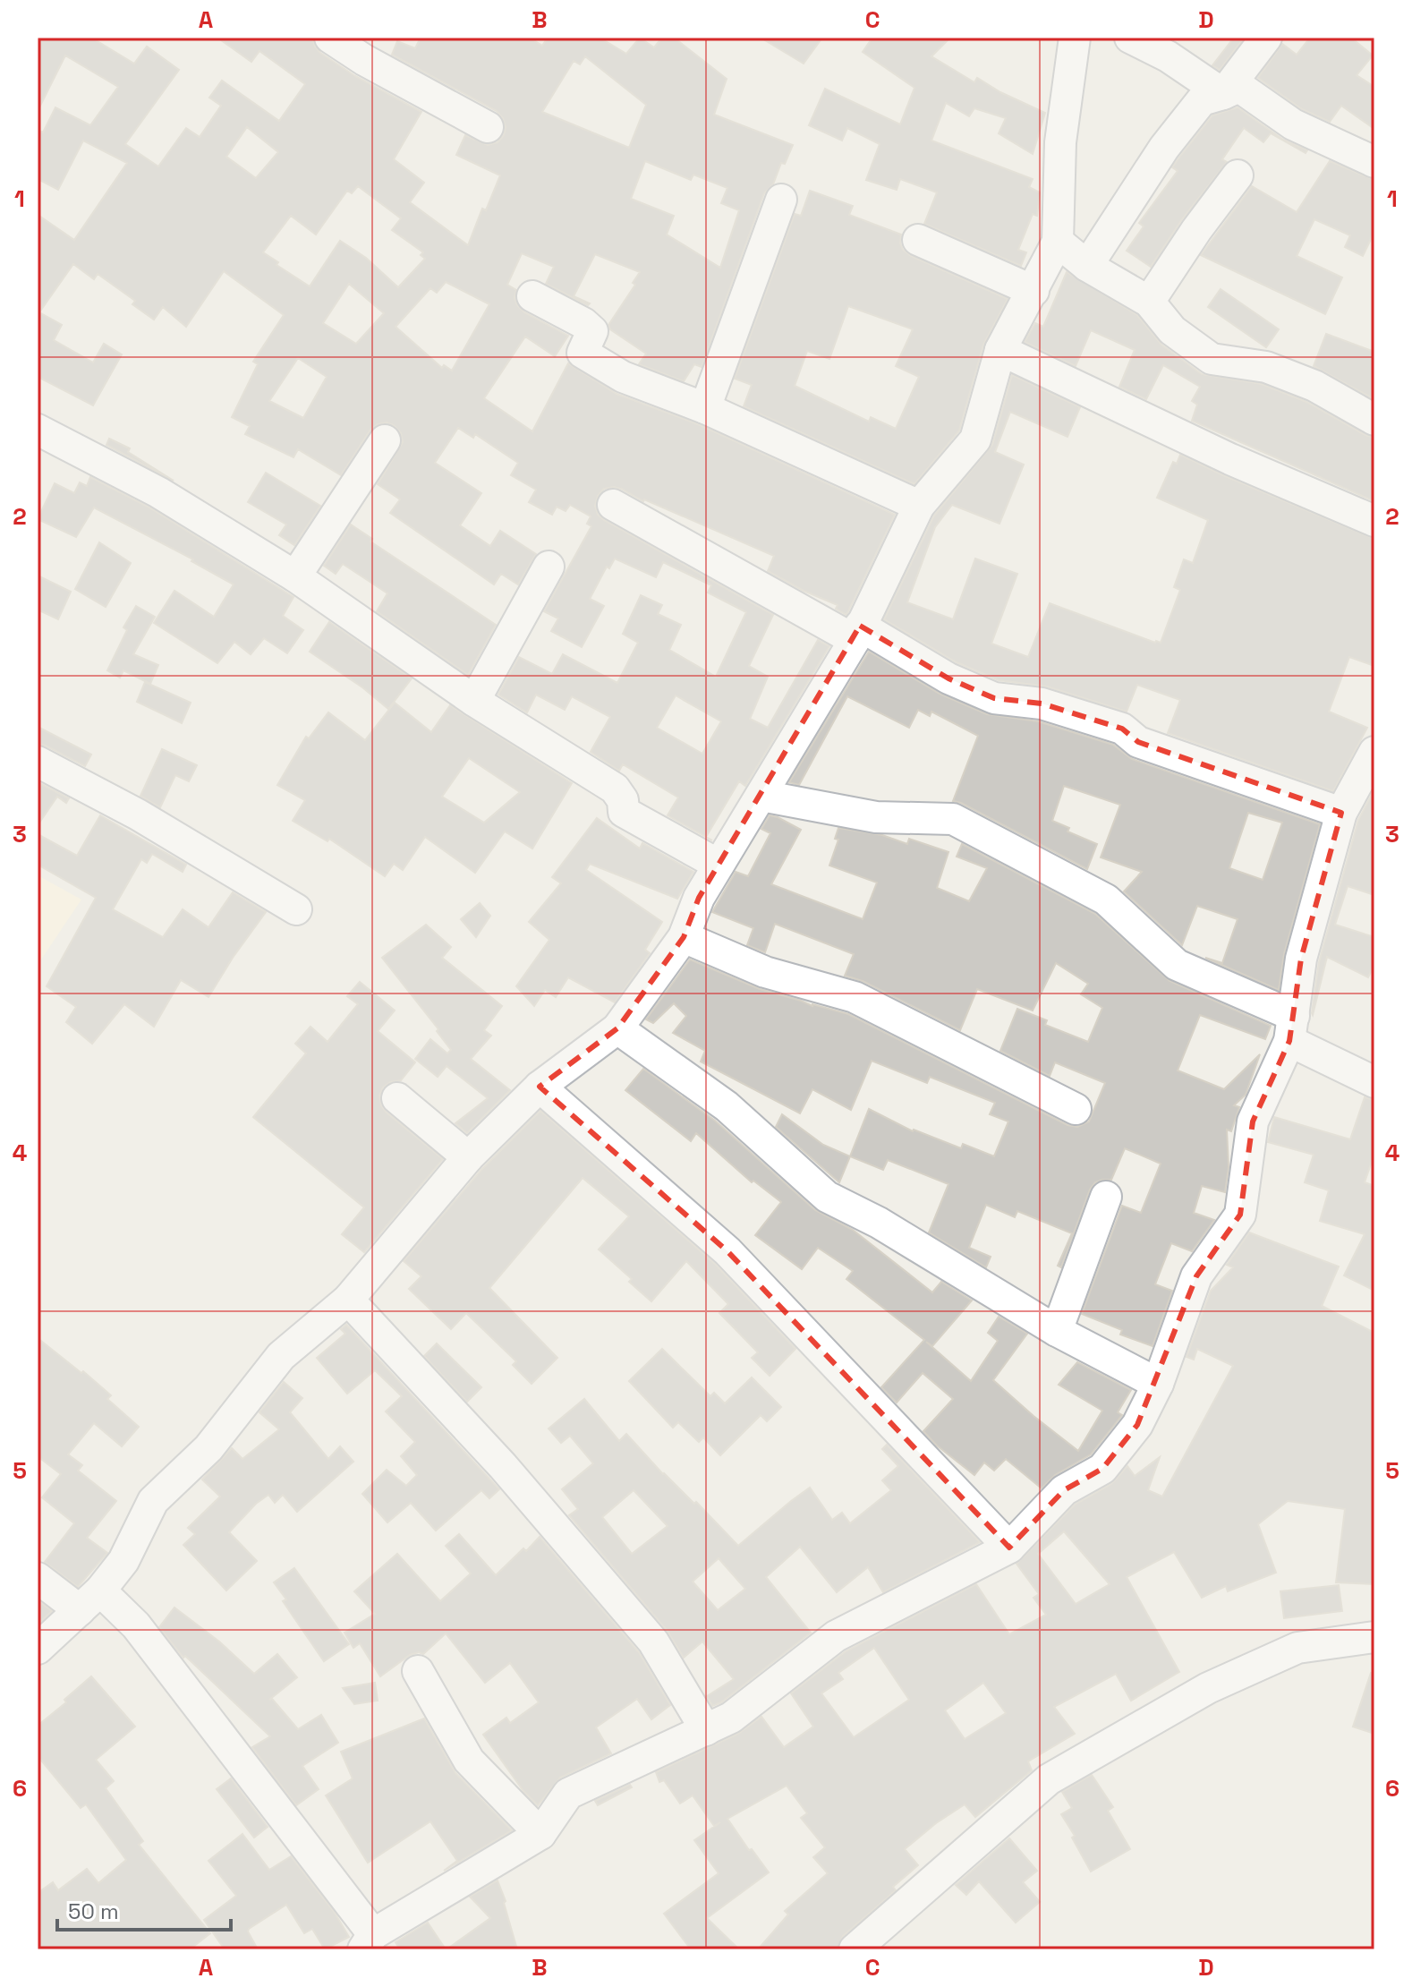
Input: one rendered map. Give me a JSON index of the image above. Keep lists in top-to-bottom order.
{
  "scale_bar": "50 m",
  "grid": {
    "columns": [
      "A",
      "B",
      "C",
      "D"
    ],
    "rows": [
      "1",
      "2",
      "3",
      "4",
      "5",
      "6"
    ]
  }
}
